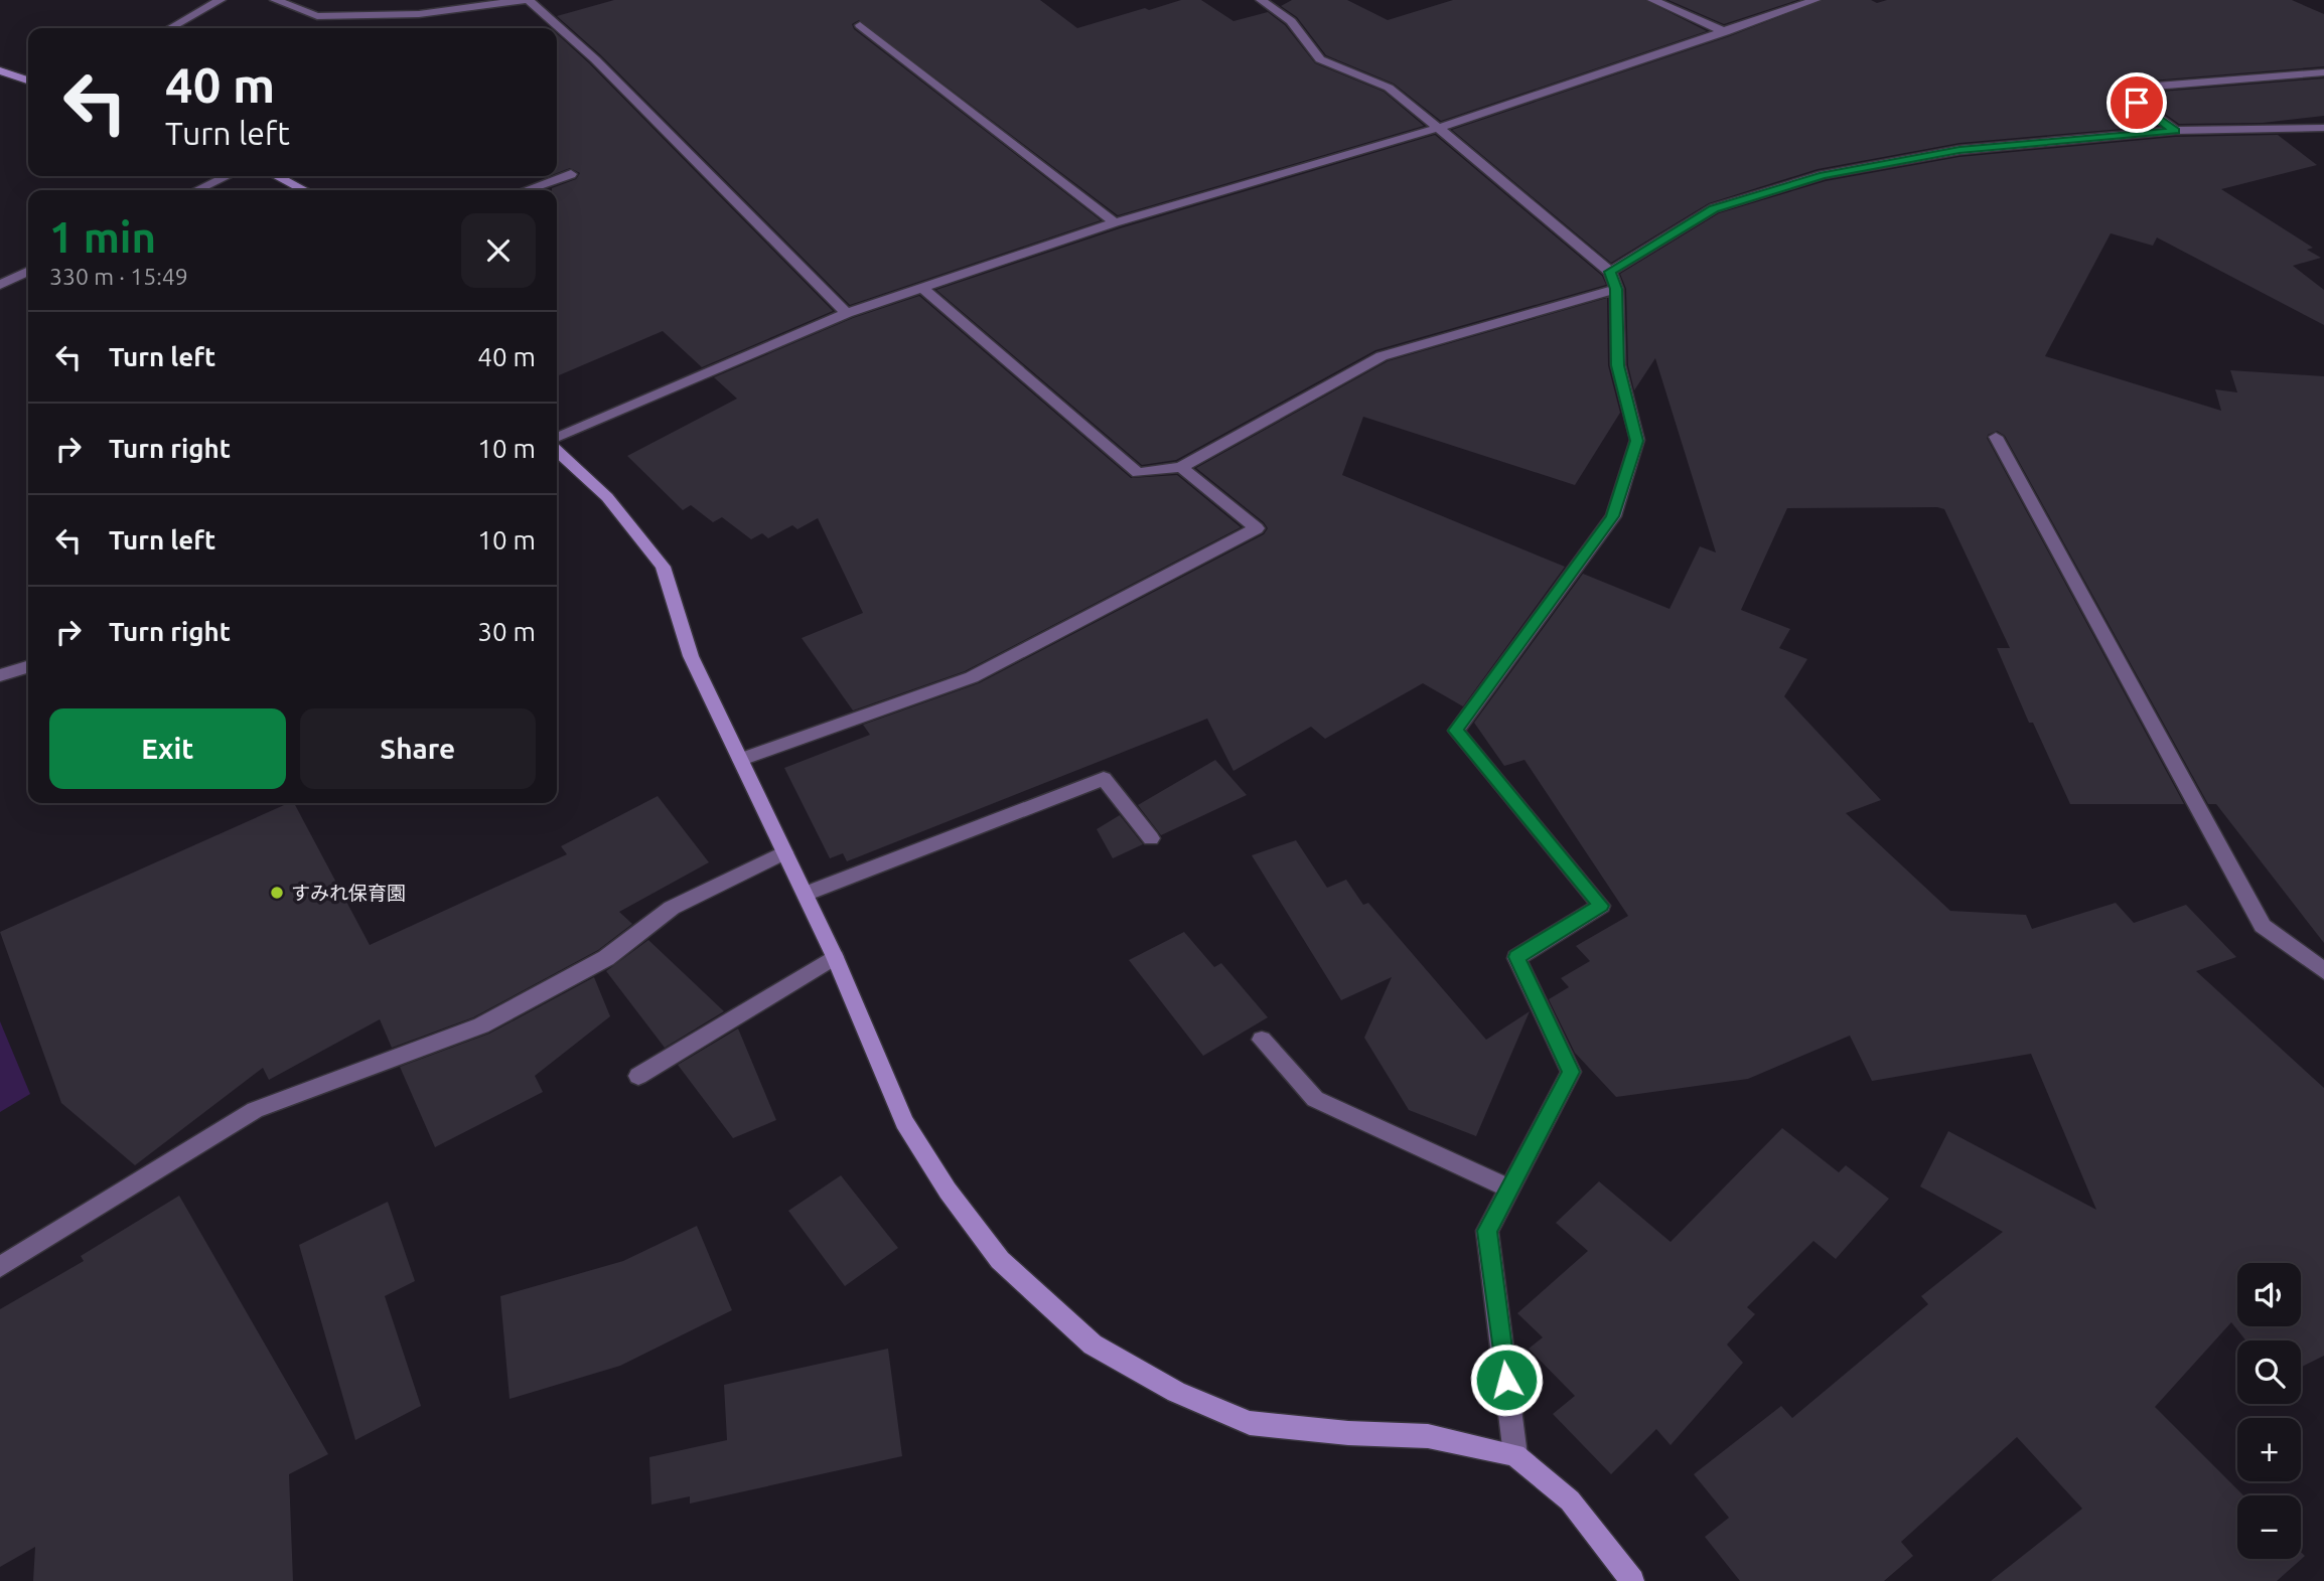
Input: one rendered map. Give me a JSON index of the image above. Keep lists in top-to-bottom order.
{
  "places": ["すみれ保育園"],
  "page": {
    "turn": ["40 m", "Turn left"],
    "heading": ["1 min", "330 m · 15:49"],
    "list": [
      {
        "name": "Turn left",
        "value": "40 m"
      },
      {
        "name": "Turn right",
        "value": "10 m"
      },
      {
        "name": "Turn left",
        "value": "10 m"
      },
      {
        "name": "Turn right",
        "value": "30 m"
      }
    ],
    "buttons": ["Exit", "Share"],
    "map_buttons": ["+", "−"]
  }
}
